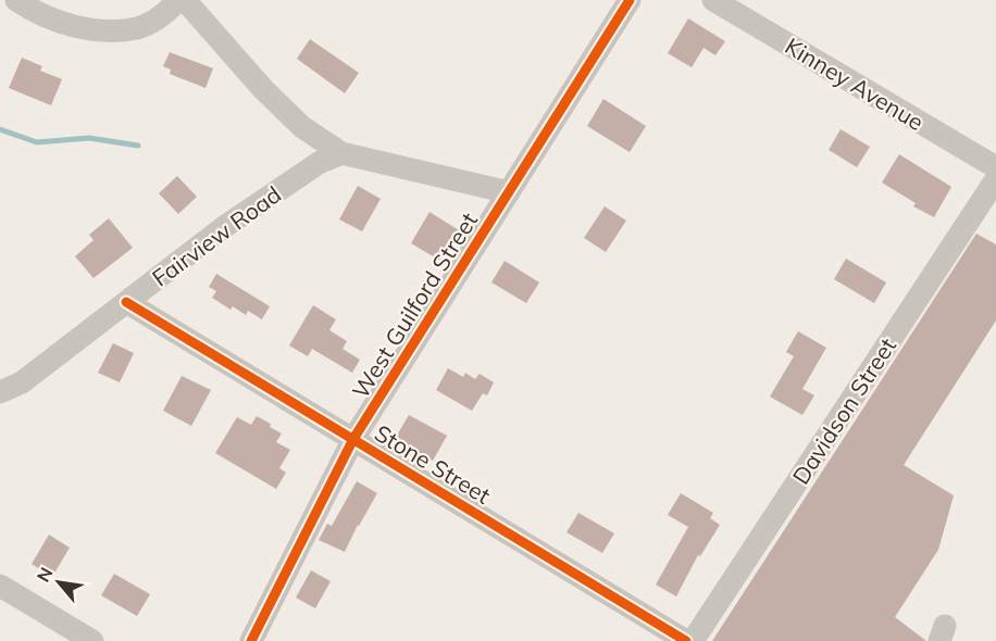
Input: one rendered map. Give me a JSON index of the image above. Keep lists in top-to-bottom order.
{
  "streets": {
    "street": [
      "Kinney Avenue",
      "Fairview Road",
      "West Guilford Street",
      "Davidson Street",
      "Stone Street"
    ]
  },
  "crossings": [
    ["Fairview Road", "Stone Street"],
    ["West Guilford Street", "Stone Street"]
  ],
  "north": "top left"
}
